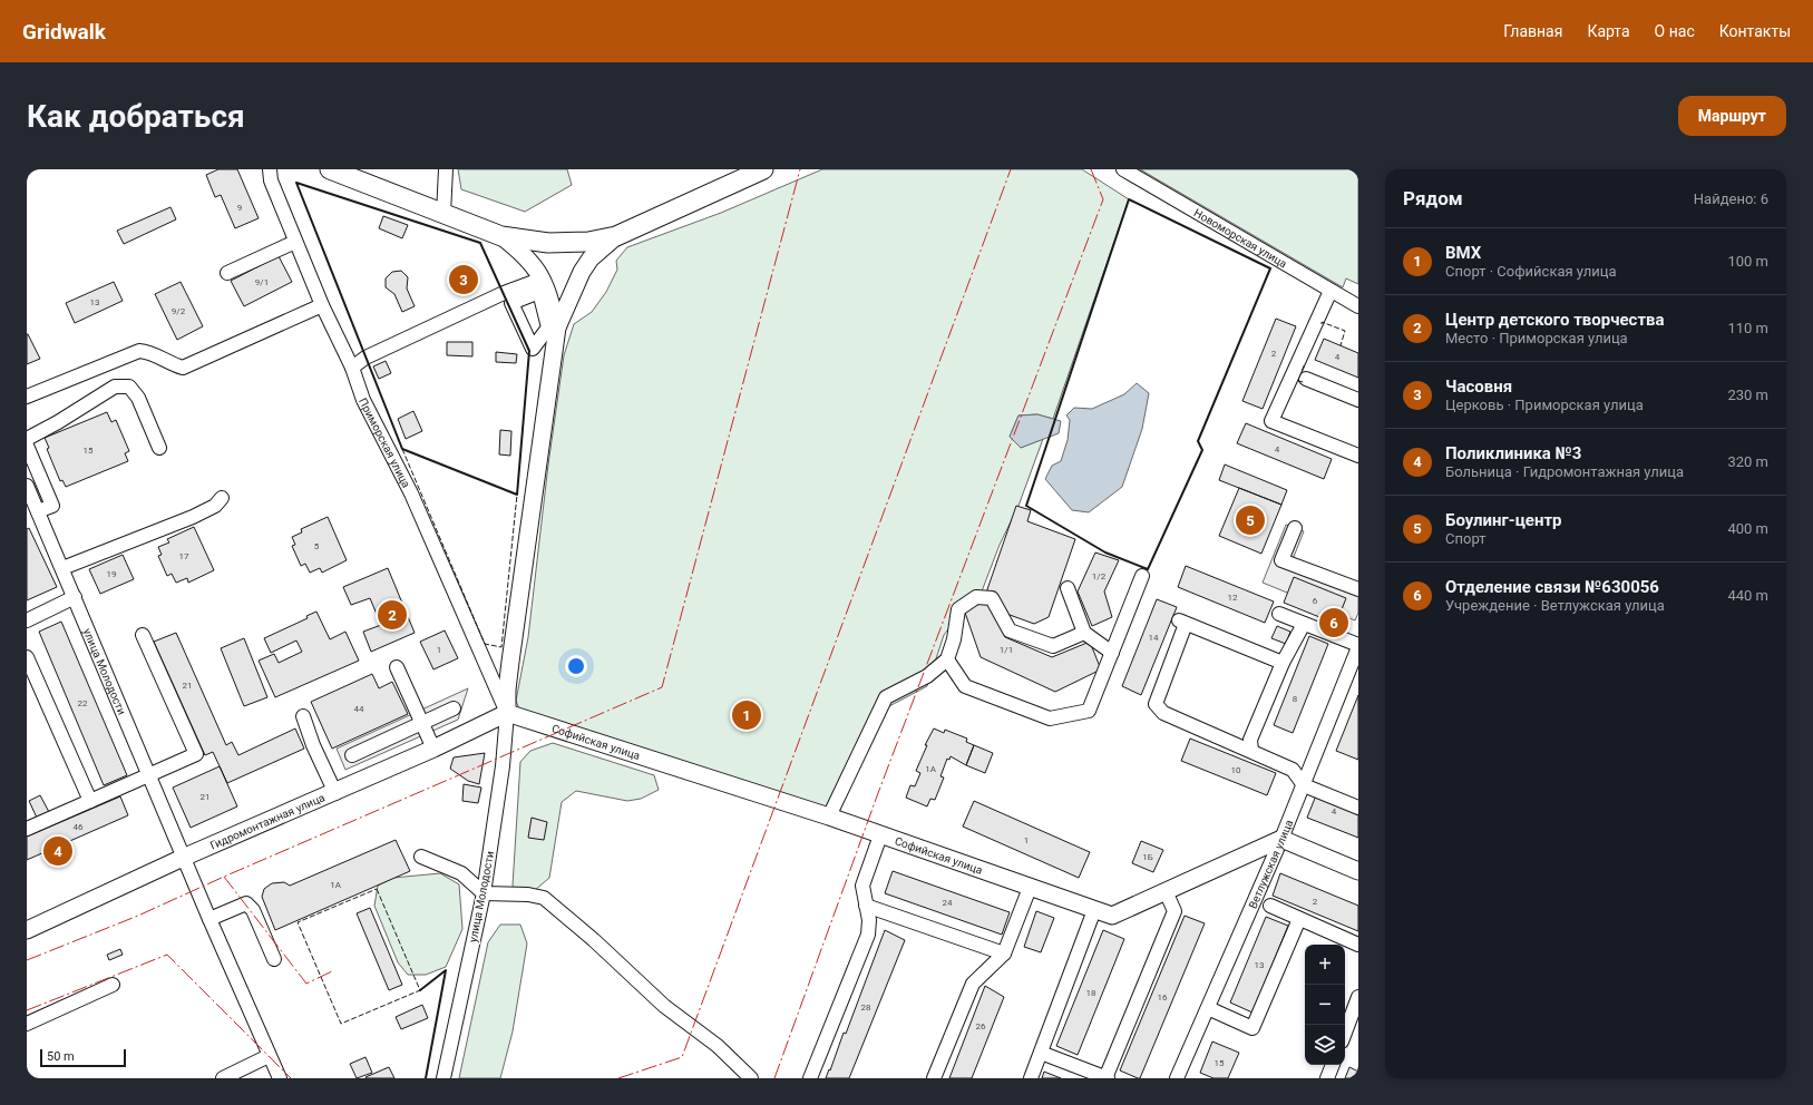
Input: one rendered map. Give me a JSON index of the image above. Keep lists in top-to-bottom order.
{
  "streets": {
    "main road": ["Софийская улица", "Гидромонтажная улица"],
    "street": [
      "Новоморская улица",
      "Приморская улица",
      "улица Молодости",
      "Ветлужская улица"
    ]
  },
  "crossings": [
    ["Приморская улица", "улица Молодости"],
    ["Приморская улица", "Софийская улица"],
    ["Приморская улица", "Гидромонтажная улица"],
    ["улица Молодости", "Софийская улица"],
    ["улица Молодости", "Гидромонтажная улица"],
    ["Софийская улица", "Гидромонтажная улица"],
    ["Софийская улица", "Ветлужская улица"]
  ],
  "house_numbers": [
    "9",
    "9/1",
    "13",
    "9/2",
    "2",
    "4",
    "4",
    "15",
    "5",
    "17",
    "19",
    "1/2",
    "12",
    "6",
    "14",
    "1",
    "1/1",
    "21",
    "8",
    "22",
    "44",
    "1А",
    "10",
    "21",
    "4",
    "46",
    "1",
    "1Б",
    "1А",
    "2",
    "24",
    "13",
    "18",
    "16",
    "28",
    "26",
    "15"
  ],
  "scale_bar": "50 m",
  "page": {
    "header": "Gridwalk",
    "nav": [
      "Главная",
      "Карта",
      "О нас",
      "Контакты"
    ],
    "buttons": "Маршрут",
    "title": "Как добраться",
    "heading": ["Рядом", "Найдено: 6"],
    "list": [
      {
        "mark": "1",
        "name": "BMX",
        "note": "Спорт · Софийская улица",
        "value": "100 m"
      },
      {
        "mark": "2",
        "name": "Центр детского творчества",
        "note": "Место · Приморская улица",
        "value": "110 m"
      },
      {
        "mark": "3",
        "name": "Часовня",
        "note": "Церковь · Приморская улица",
        "value": "230 m"
      },
      {
        "mark": "4",
        "name": "Поликлиника №3",
        "note": "Больница · Гидромонтажная улица",
        "value": "320 m"
      },
      {
        "mark": "5",
        "name": "Боулинг-центр",
        "note": "Спорт",
        "value": "400 m"
      },
      {
        "mark": "6",
        "name": "Отделение связи №630056",
        "note": "Учреждение · Ветлужская улица",
        "value": "440 m"
      }
    ],
    "pins": [
      "3",
      "5",
      "2",
      "6",
      "1",
      "4"
    ],
    "map_buttons": ["+", "−"],
    "scale": "50 m"
  }
}
